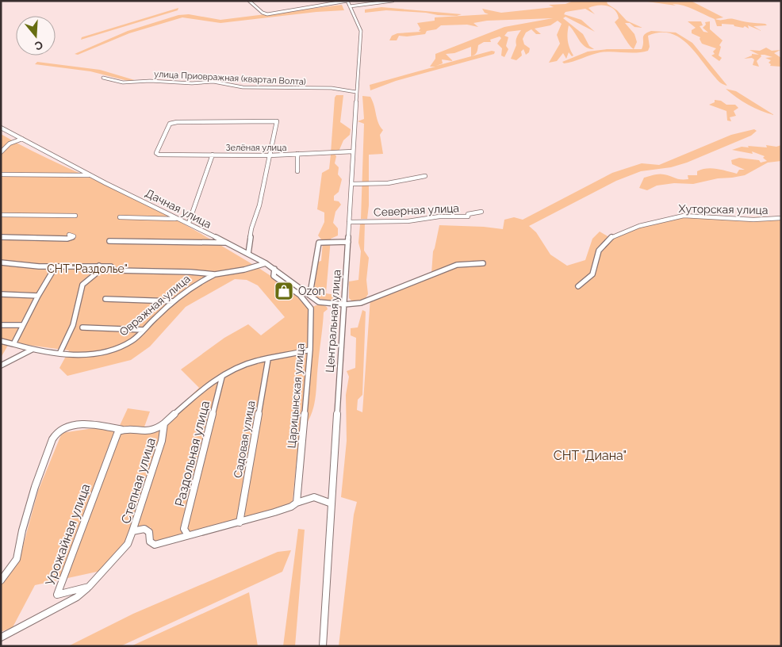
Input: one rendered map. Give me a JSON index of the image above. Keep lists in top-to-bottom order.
{
  "streets": {
    "street": [
      "улица Приовражная (квартал Волта)",
      "Зелёная улица",
      "Дачная улица",
      "Хуторская улица",
      "Северная улица",
      "Овражная улица",
      "Центральная улица",
      "Царицынская улица",
      "Садовая улица",
      "Раздольная улица",
      "Степная улица",
      "Урожайная улица"
    ]
  },
  "crossings": [
    ["улица Приовражная (квартал Волта)", "Центральная улица"],
    ["Зелёная улица", "Центральная улица"],
    ["Дачная улица", "Центральная улица"],
    ["Дачная улица", "Царицынская улица"],
    ["Северная улица", "Центральная улица"],
    ["Царицынская улица", "Степная улица"],
    ["Садовая улица", "Степная улица"],
    ["Раздольная улица", "Степная улица"]
  ],
  "parks": ["СНТ \"Раздолье\"", "СНТ \"Диана\""],
  "places": {
    "shop": ["Ozon"]
  },
  "north": "bottom"
}
